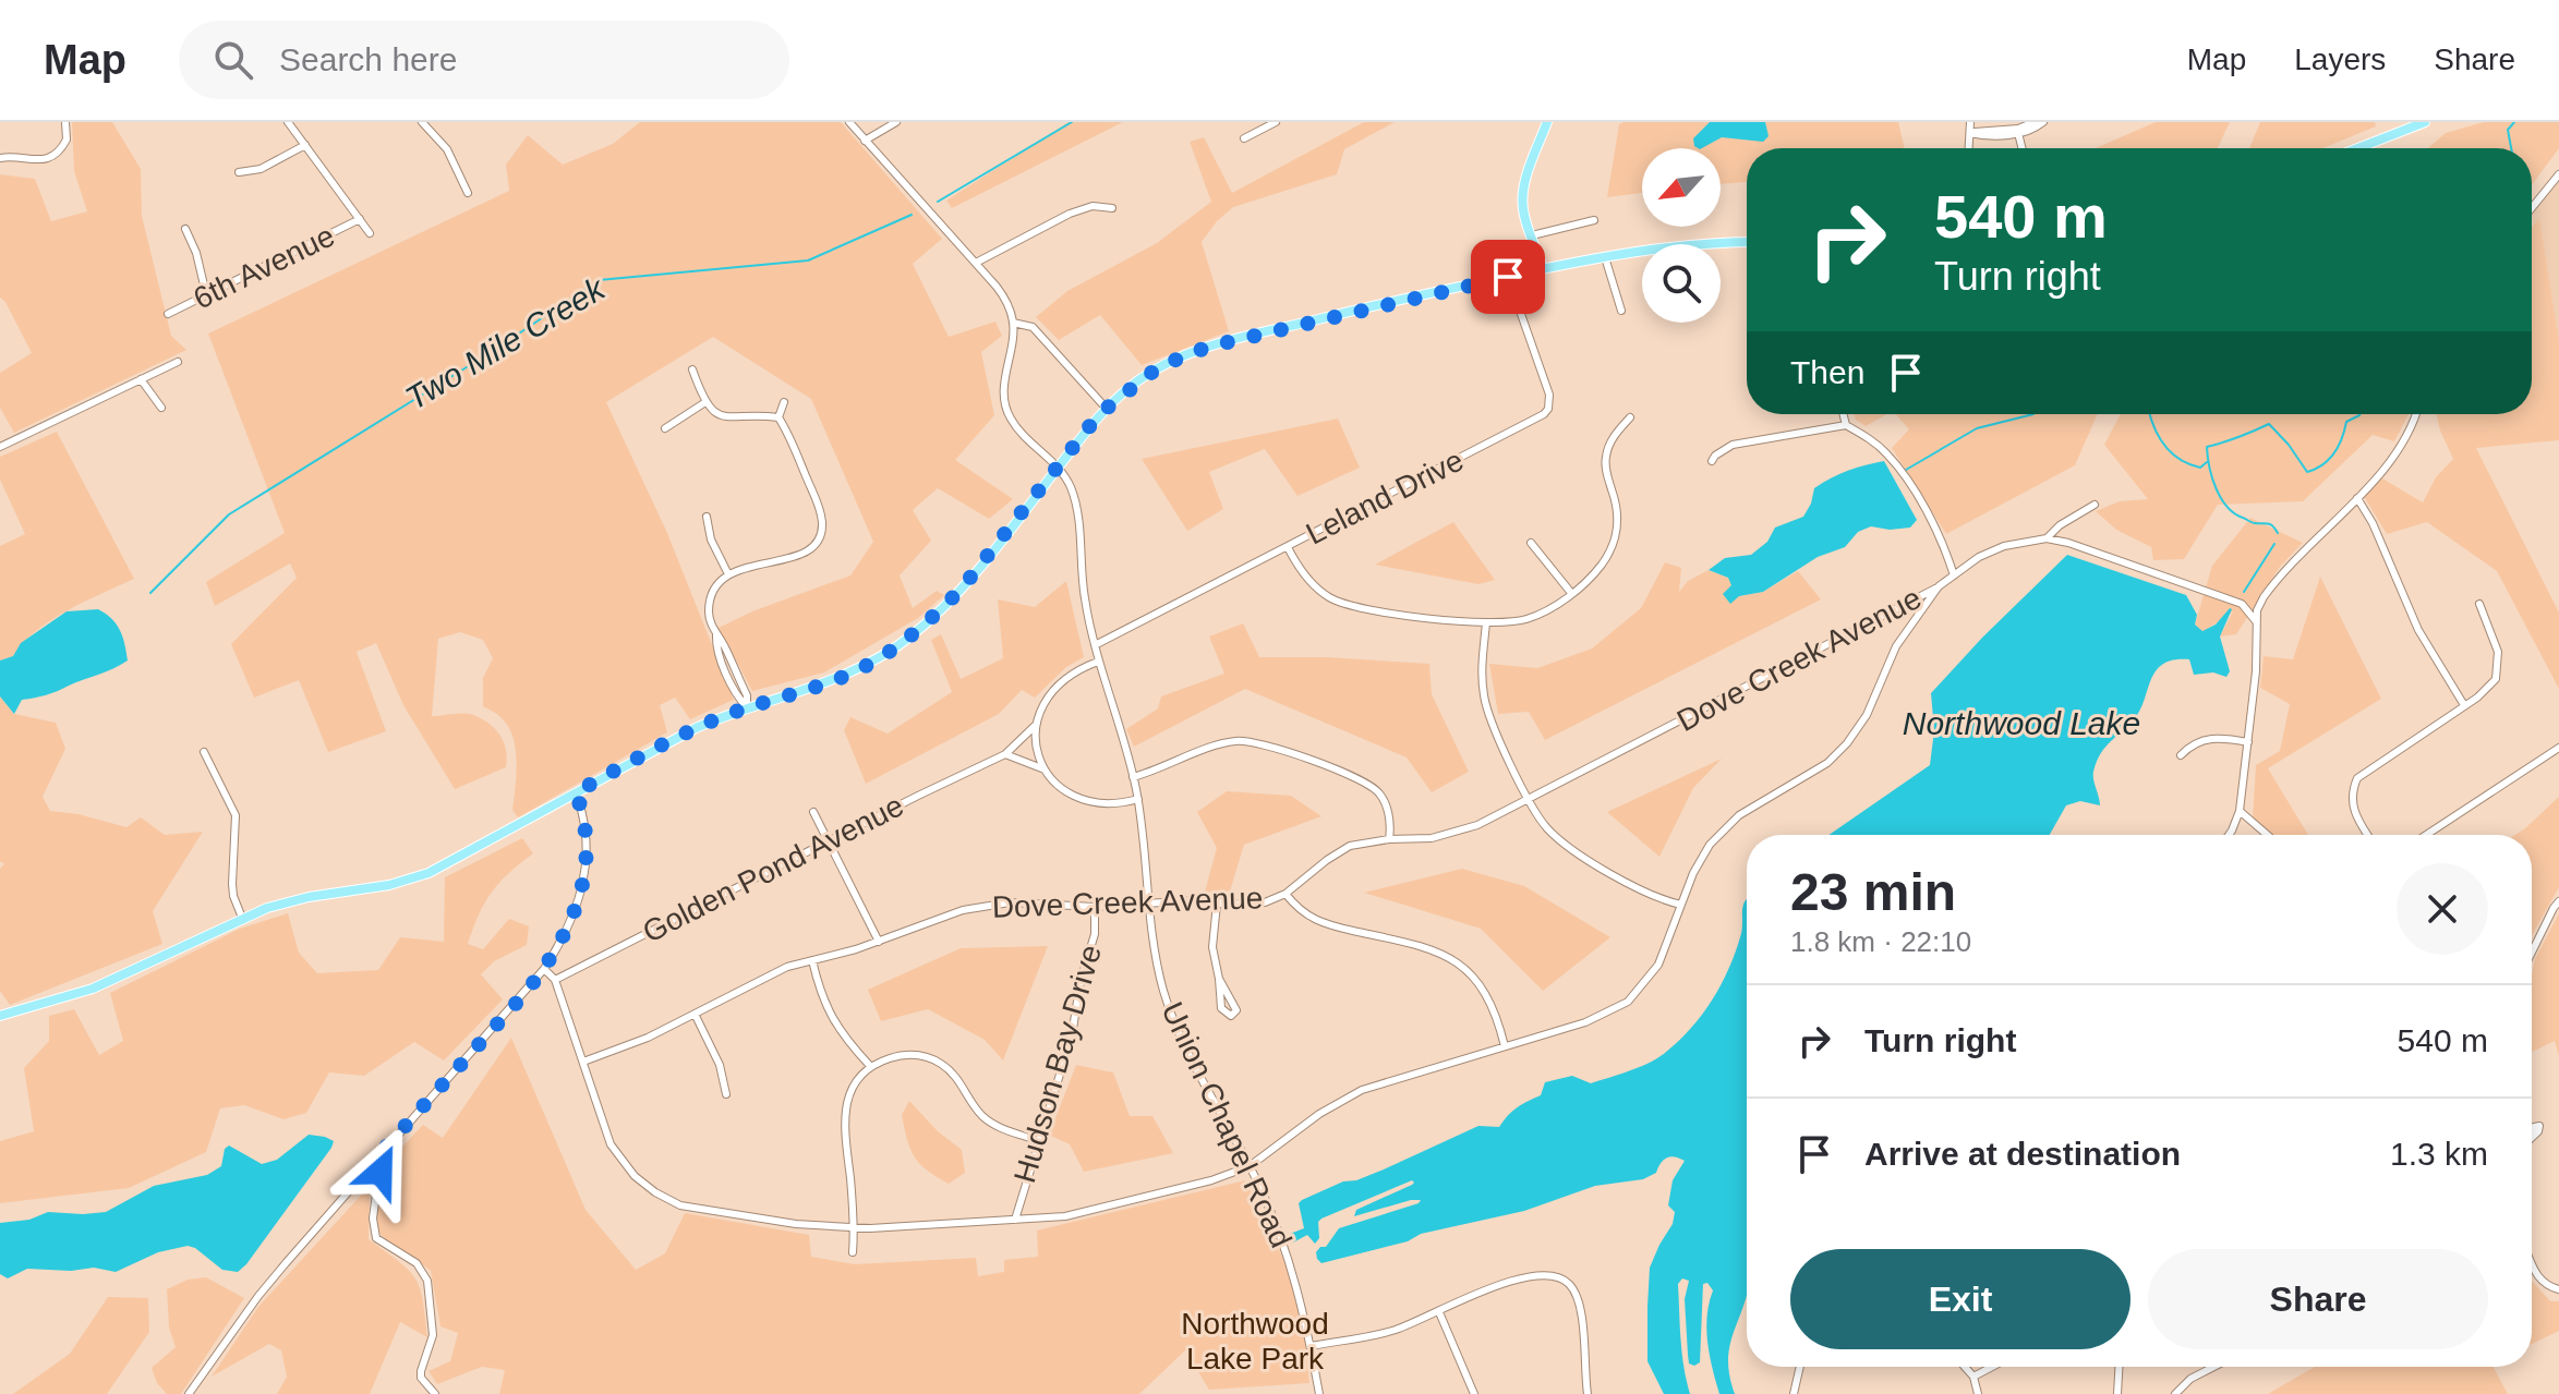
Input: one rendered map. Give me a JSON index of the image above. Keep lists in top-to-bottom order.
{
  "streets": {
    "street": [
      "6th Avenue",
      "Leland Drive",
      "Dove Creek Avenue",
      "Golden Pond Avenue",
      "Hudson Bay Drive",
      "Union Chapel Road"
    ]
  },
  "crossings": [
    ["Leland Drive", "Union Chapel Road"],
    ["Dove Creek Avenue", "Hudson Bay Drive"],
    ["Dove Creek Avenue", "Union Chapel Road"],
    ["Golden Pond Avenue", "Union Chapel Road"]
  ],
  "water": ["Two Mile Creek", "Northwood Lake"],
  "parks": ["Northwood Lake Park"],
  "north": "bottom left",
  "page": {
    "header": "Map",
    "search": "Search here",
    "nav": ["Map", "Layers", "Share"],
    "turn": ["540 m", "Turn right"],
    "then": "Then",
    "heading": ["23 min", "1.8 km · 22:10"],
    "list": [
      {
        "name": "Turn right",
        "value": "540 m"
      },
      {
        "name": "Arrive at destination",
        "value": "1.3 km"
      }
    ],
    "buttons": ["Exit", "Share"]
  }
}
